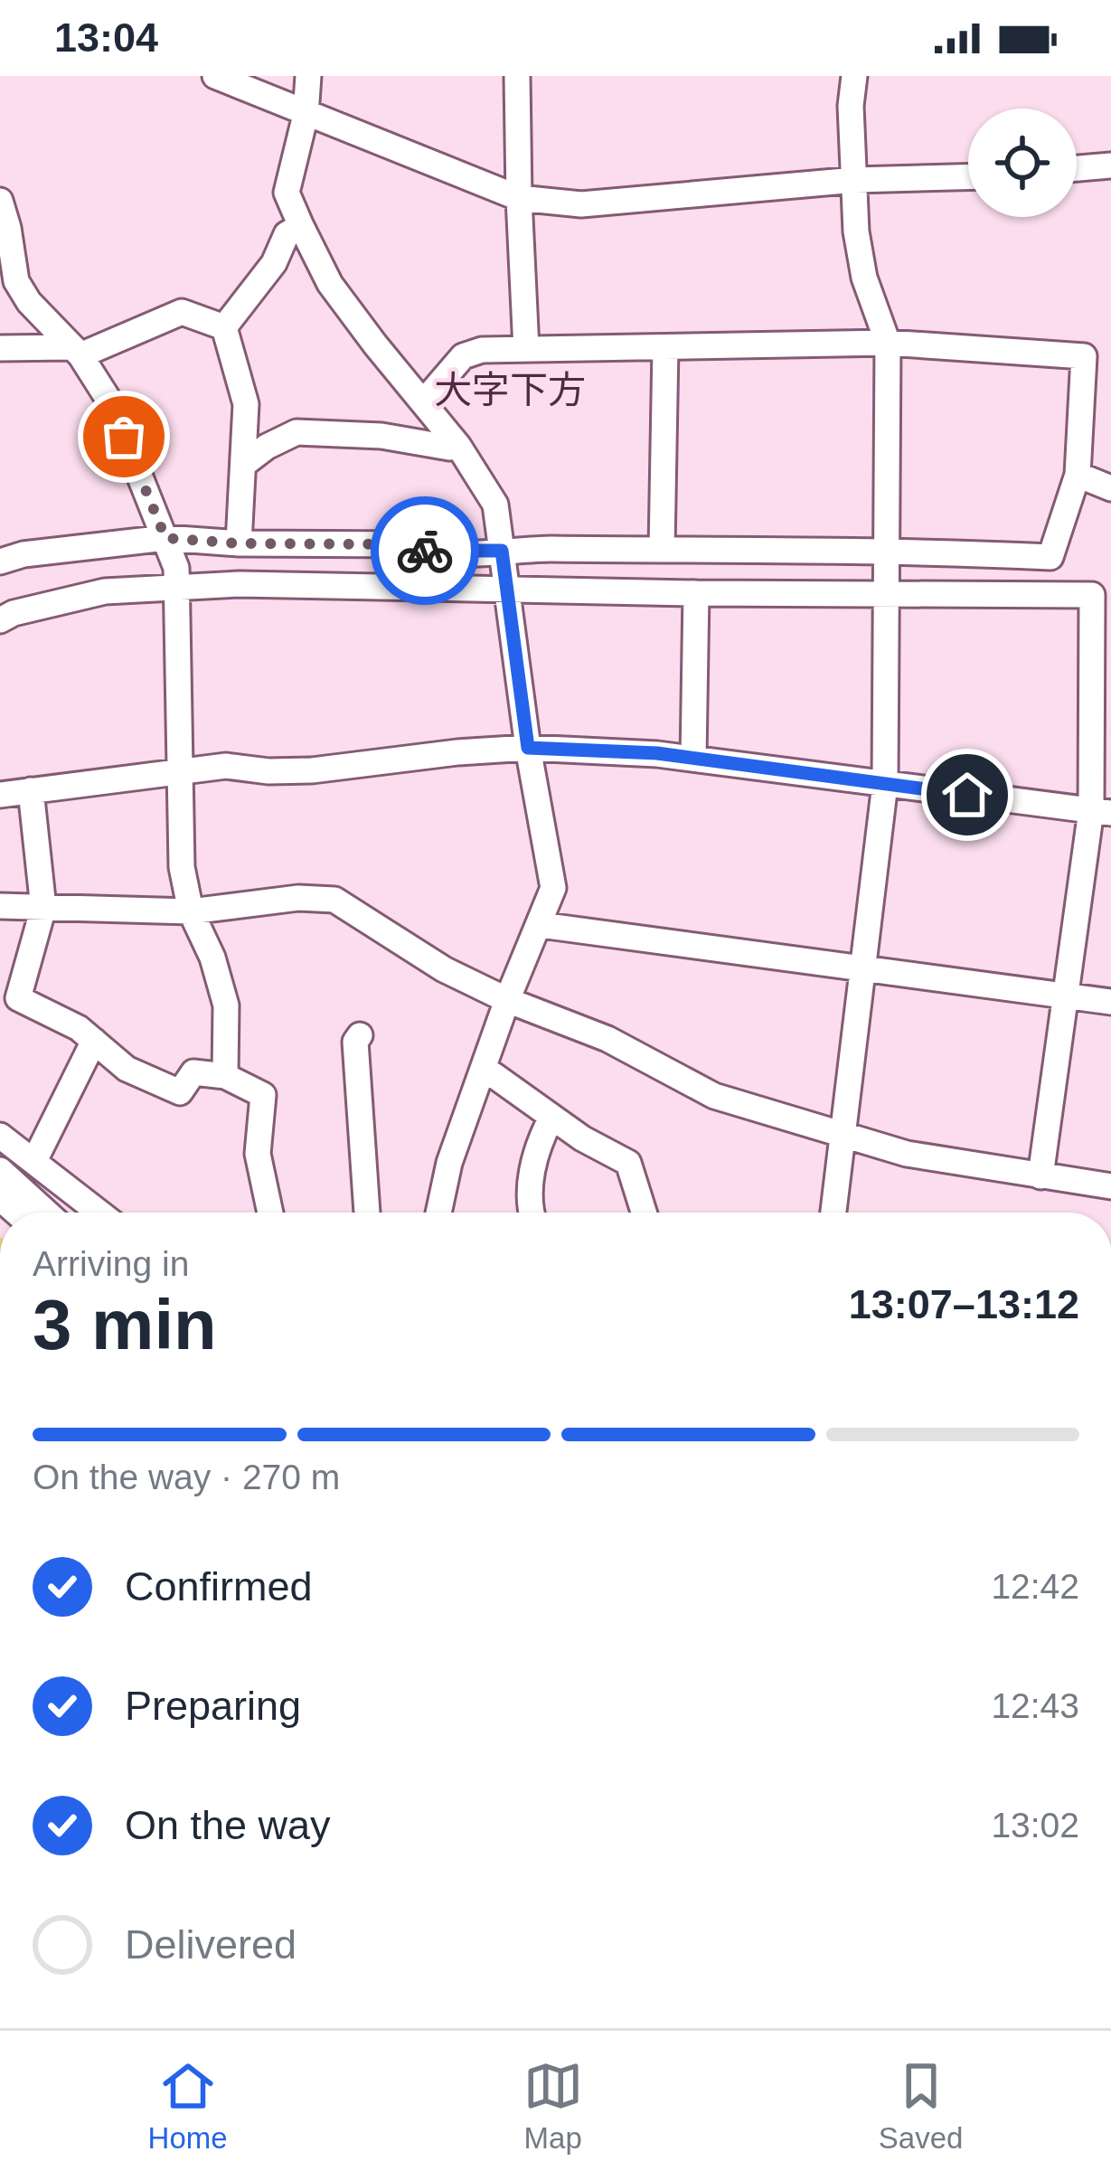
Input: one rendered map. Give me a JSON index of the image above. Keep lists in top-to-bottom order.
{
  "districts": ["大字下方"],
  "page": {
    "status": "13:04",
    "heading": ["3 min", "Arriving in", "13:07–13:12"],
    "bar": "On the way · 270 m",
    "list": [
      ["Confirmed", "12:42"],
      ["Preparing", "12:43"],
      ["On the way", "13:02"],
      "Delivered"
    ],
    "tabs": ["Home", "Map", "Saved"]
  }
}
